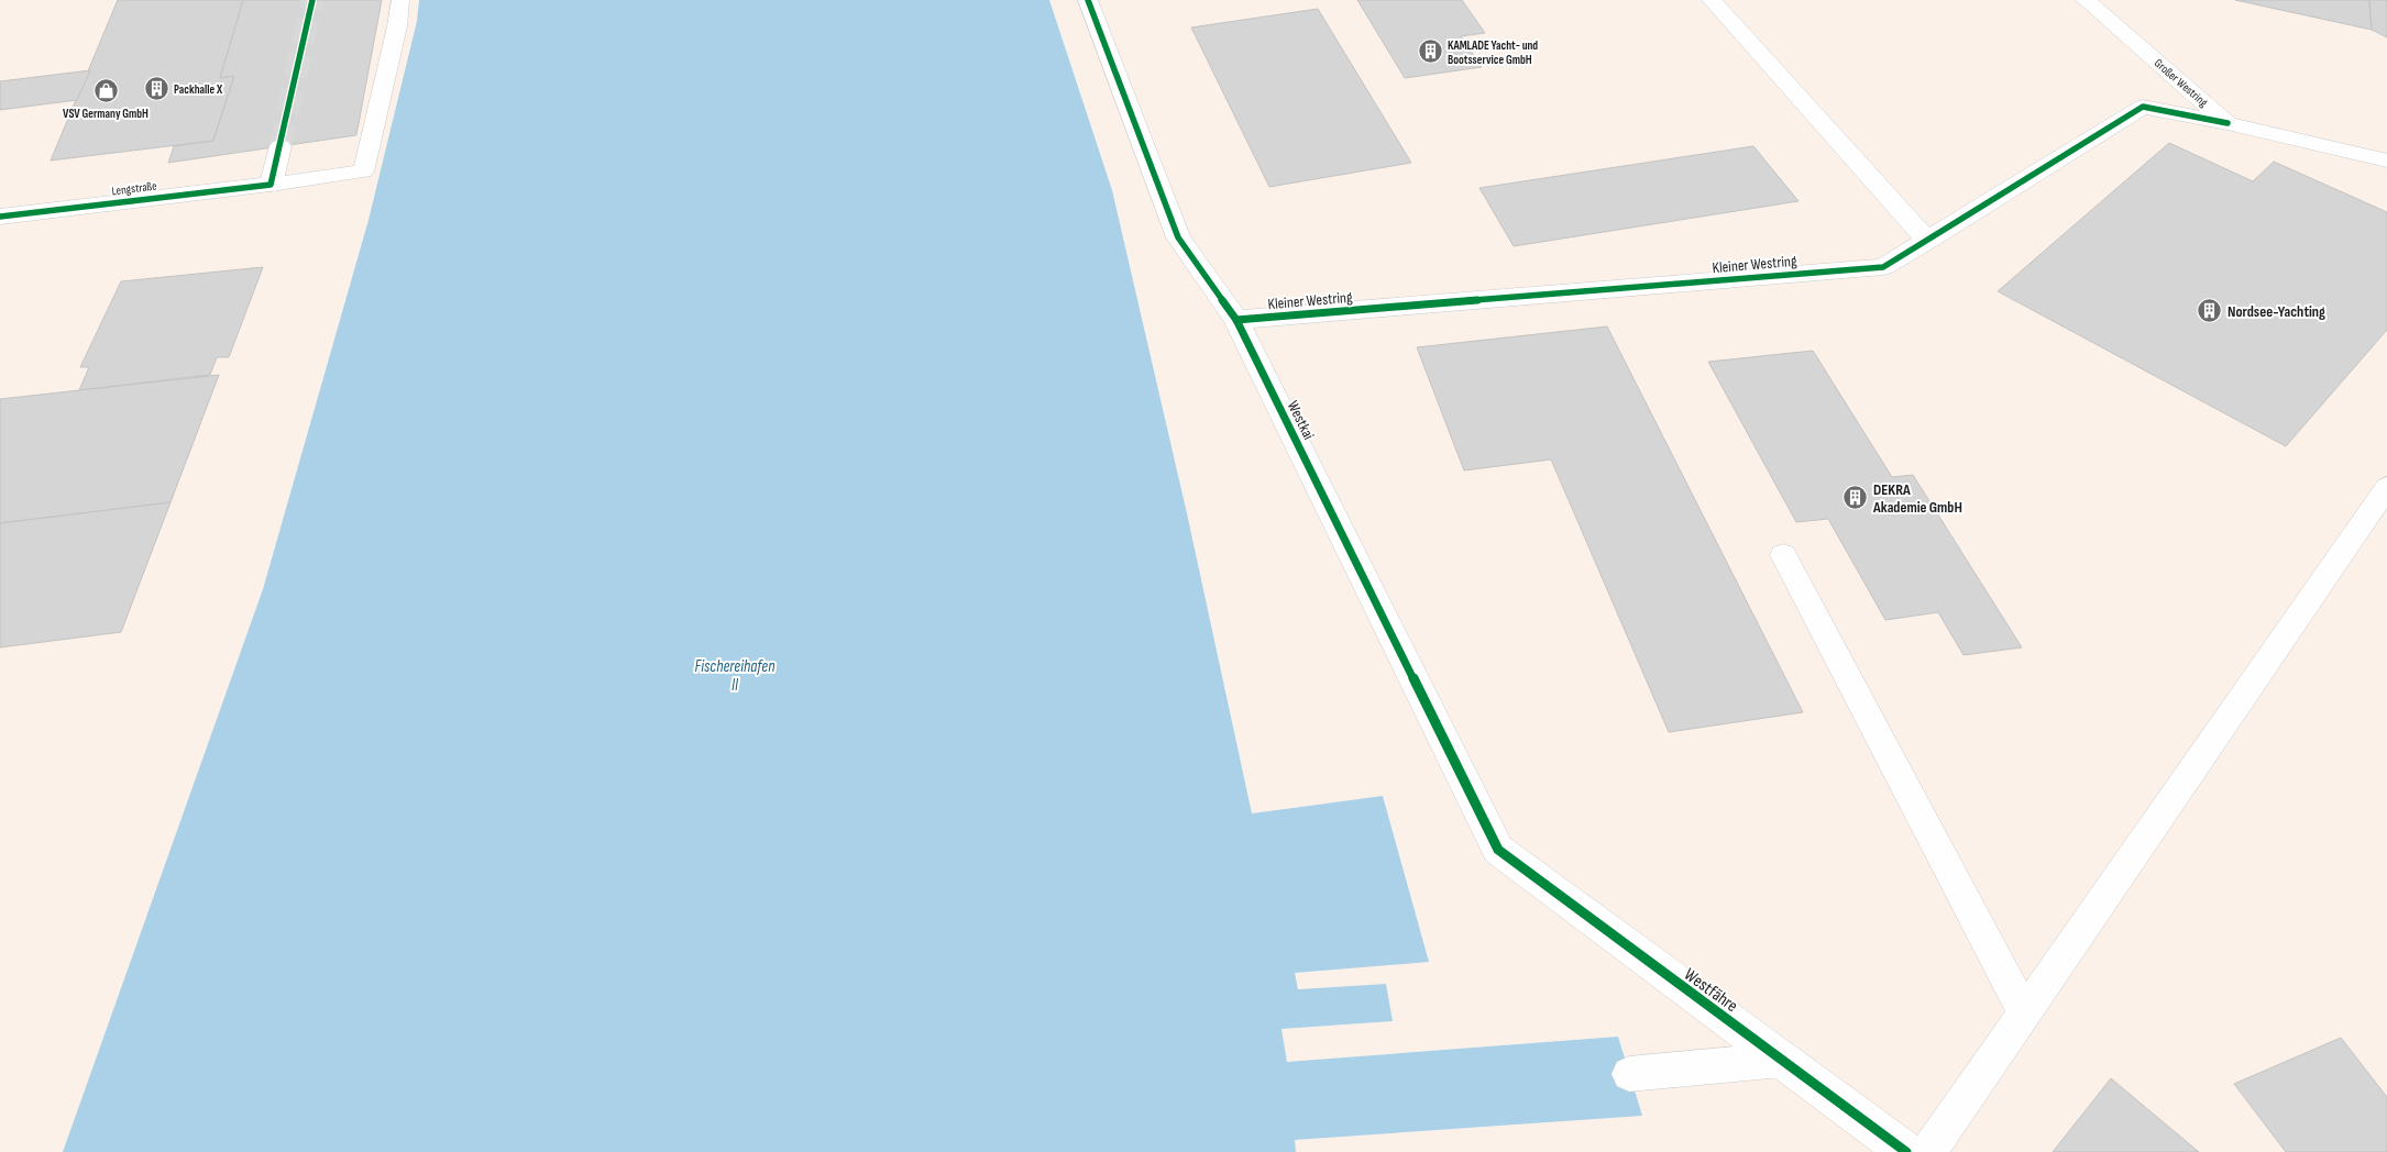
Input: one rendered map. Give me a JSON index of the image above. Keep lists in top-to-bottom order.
{
  "streets": {
    "street": [
      "Großer Westring",
      "Lengstraße",
      "Kleiner Westring",
      "Westkai",
      "Westfähre"
    ]
  },
  "crossings": [
    ["Großer Westring", "Kleiner Westring"],
    ["Kleiner Westring", "Westkai"],
    ["Westkai", "Westfähre"]
  ],
  "water": ["Fischereihafen II"],
  "places": {
    "building": [
      "KAMLADE Yacht- und Bootsservice GmbH",
      "Packhalle X",
      "Nordsee-Yachting",
      "DEKRA Akademie GmbH"
    ],
    "shop": ["VSV Germany GmbH"]
  }
}
